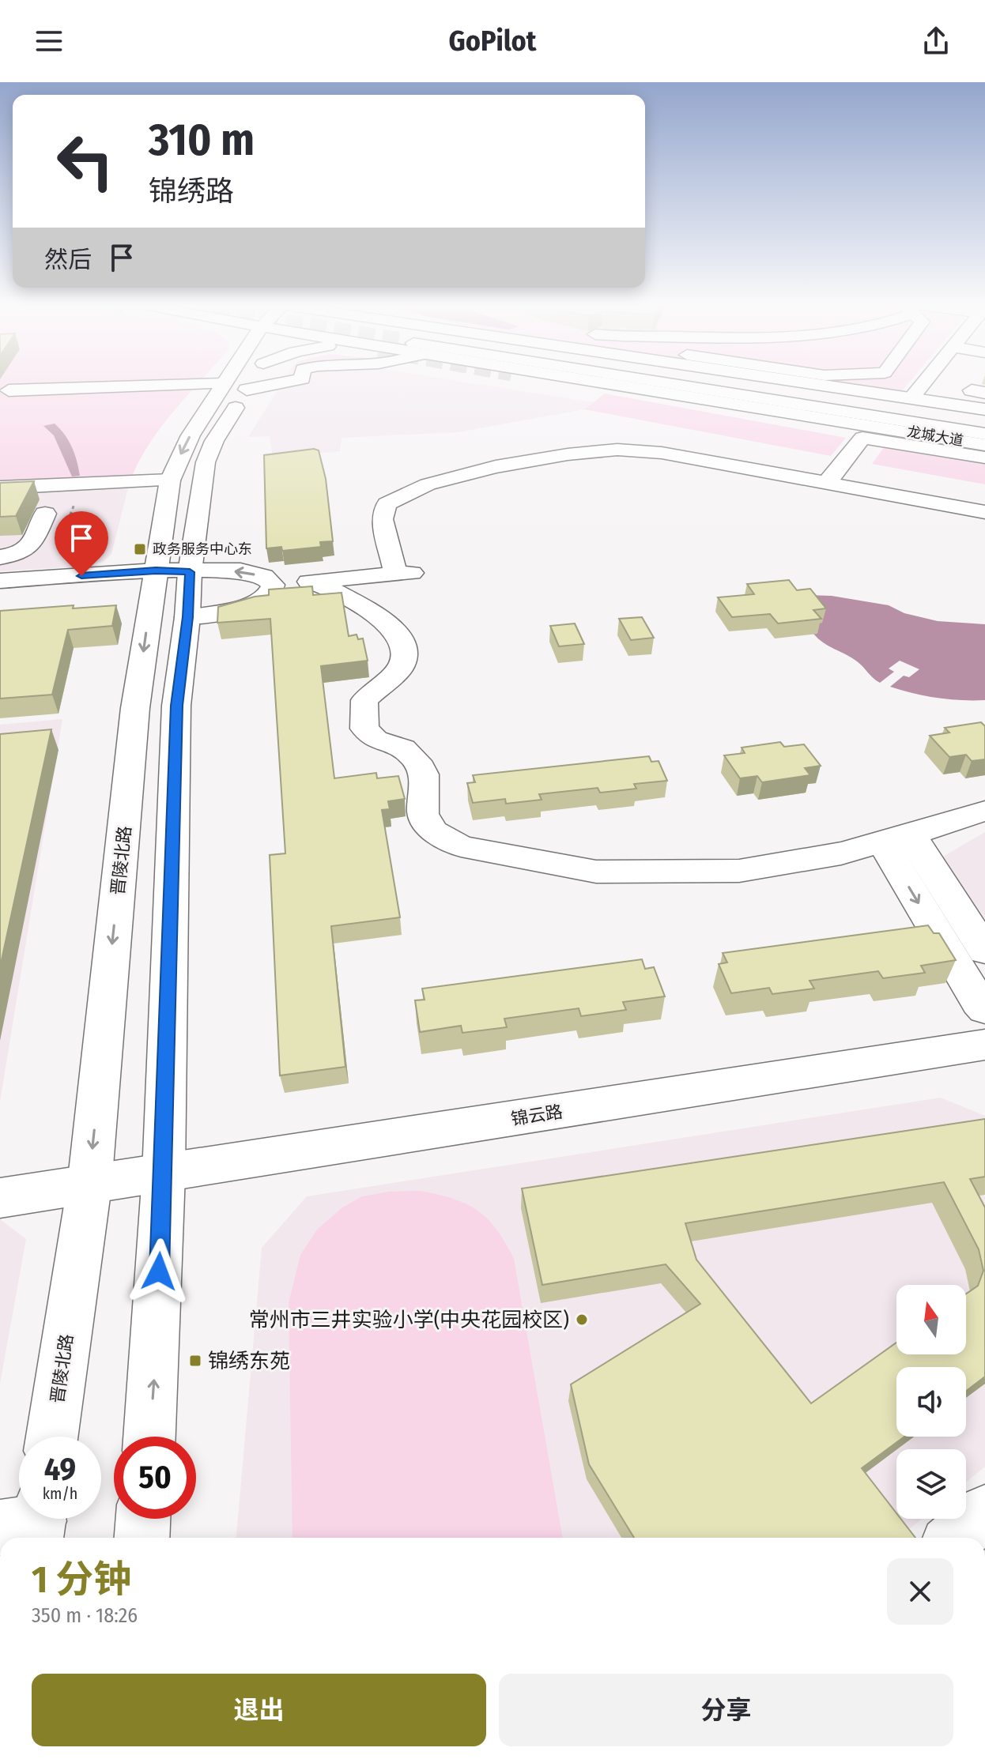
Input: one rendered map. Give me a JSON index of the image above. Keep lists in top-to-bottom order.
{
  "streets": {
    "main road": ["龙城大道", "晋陵北路", "锦云路"]
  },
  "crossings": [
    ["晋陵北路", "锦云路"]
  ],
  "places": {
    "transit": ["政务服务中心东", "锦绣东苑"],
    "other": ["常州市三井实验小学(中央花园校区)"]
  },
  "north": "top",
  "page": {
    "header": "GoPilot",
    "turn": ["310 m", "锦绣路"],
    "then": "然后",
    "speed": "49 km/h",
    "limit": "50",
    "heading": ["1 分钟", "350 m · 18:26"],
    "buttons": ["退出", "分享"]
  }
}
